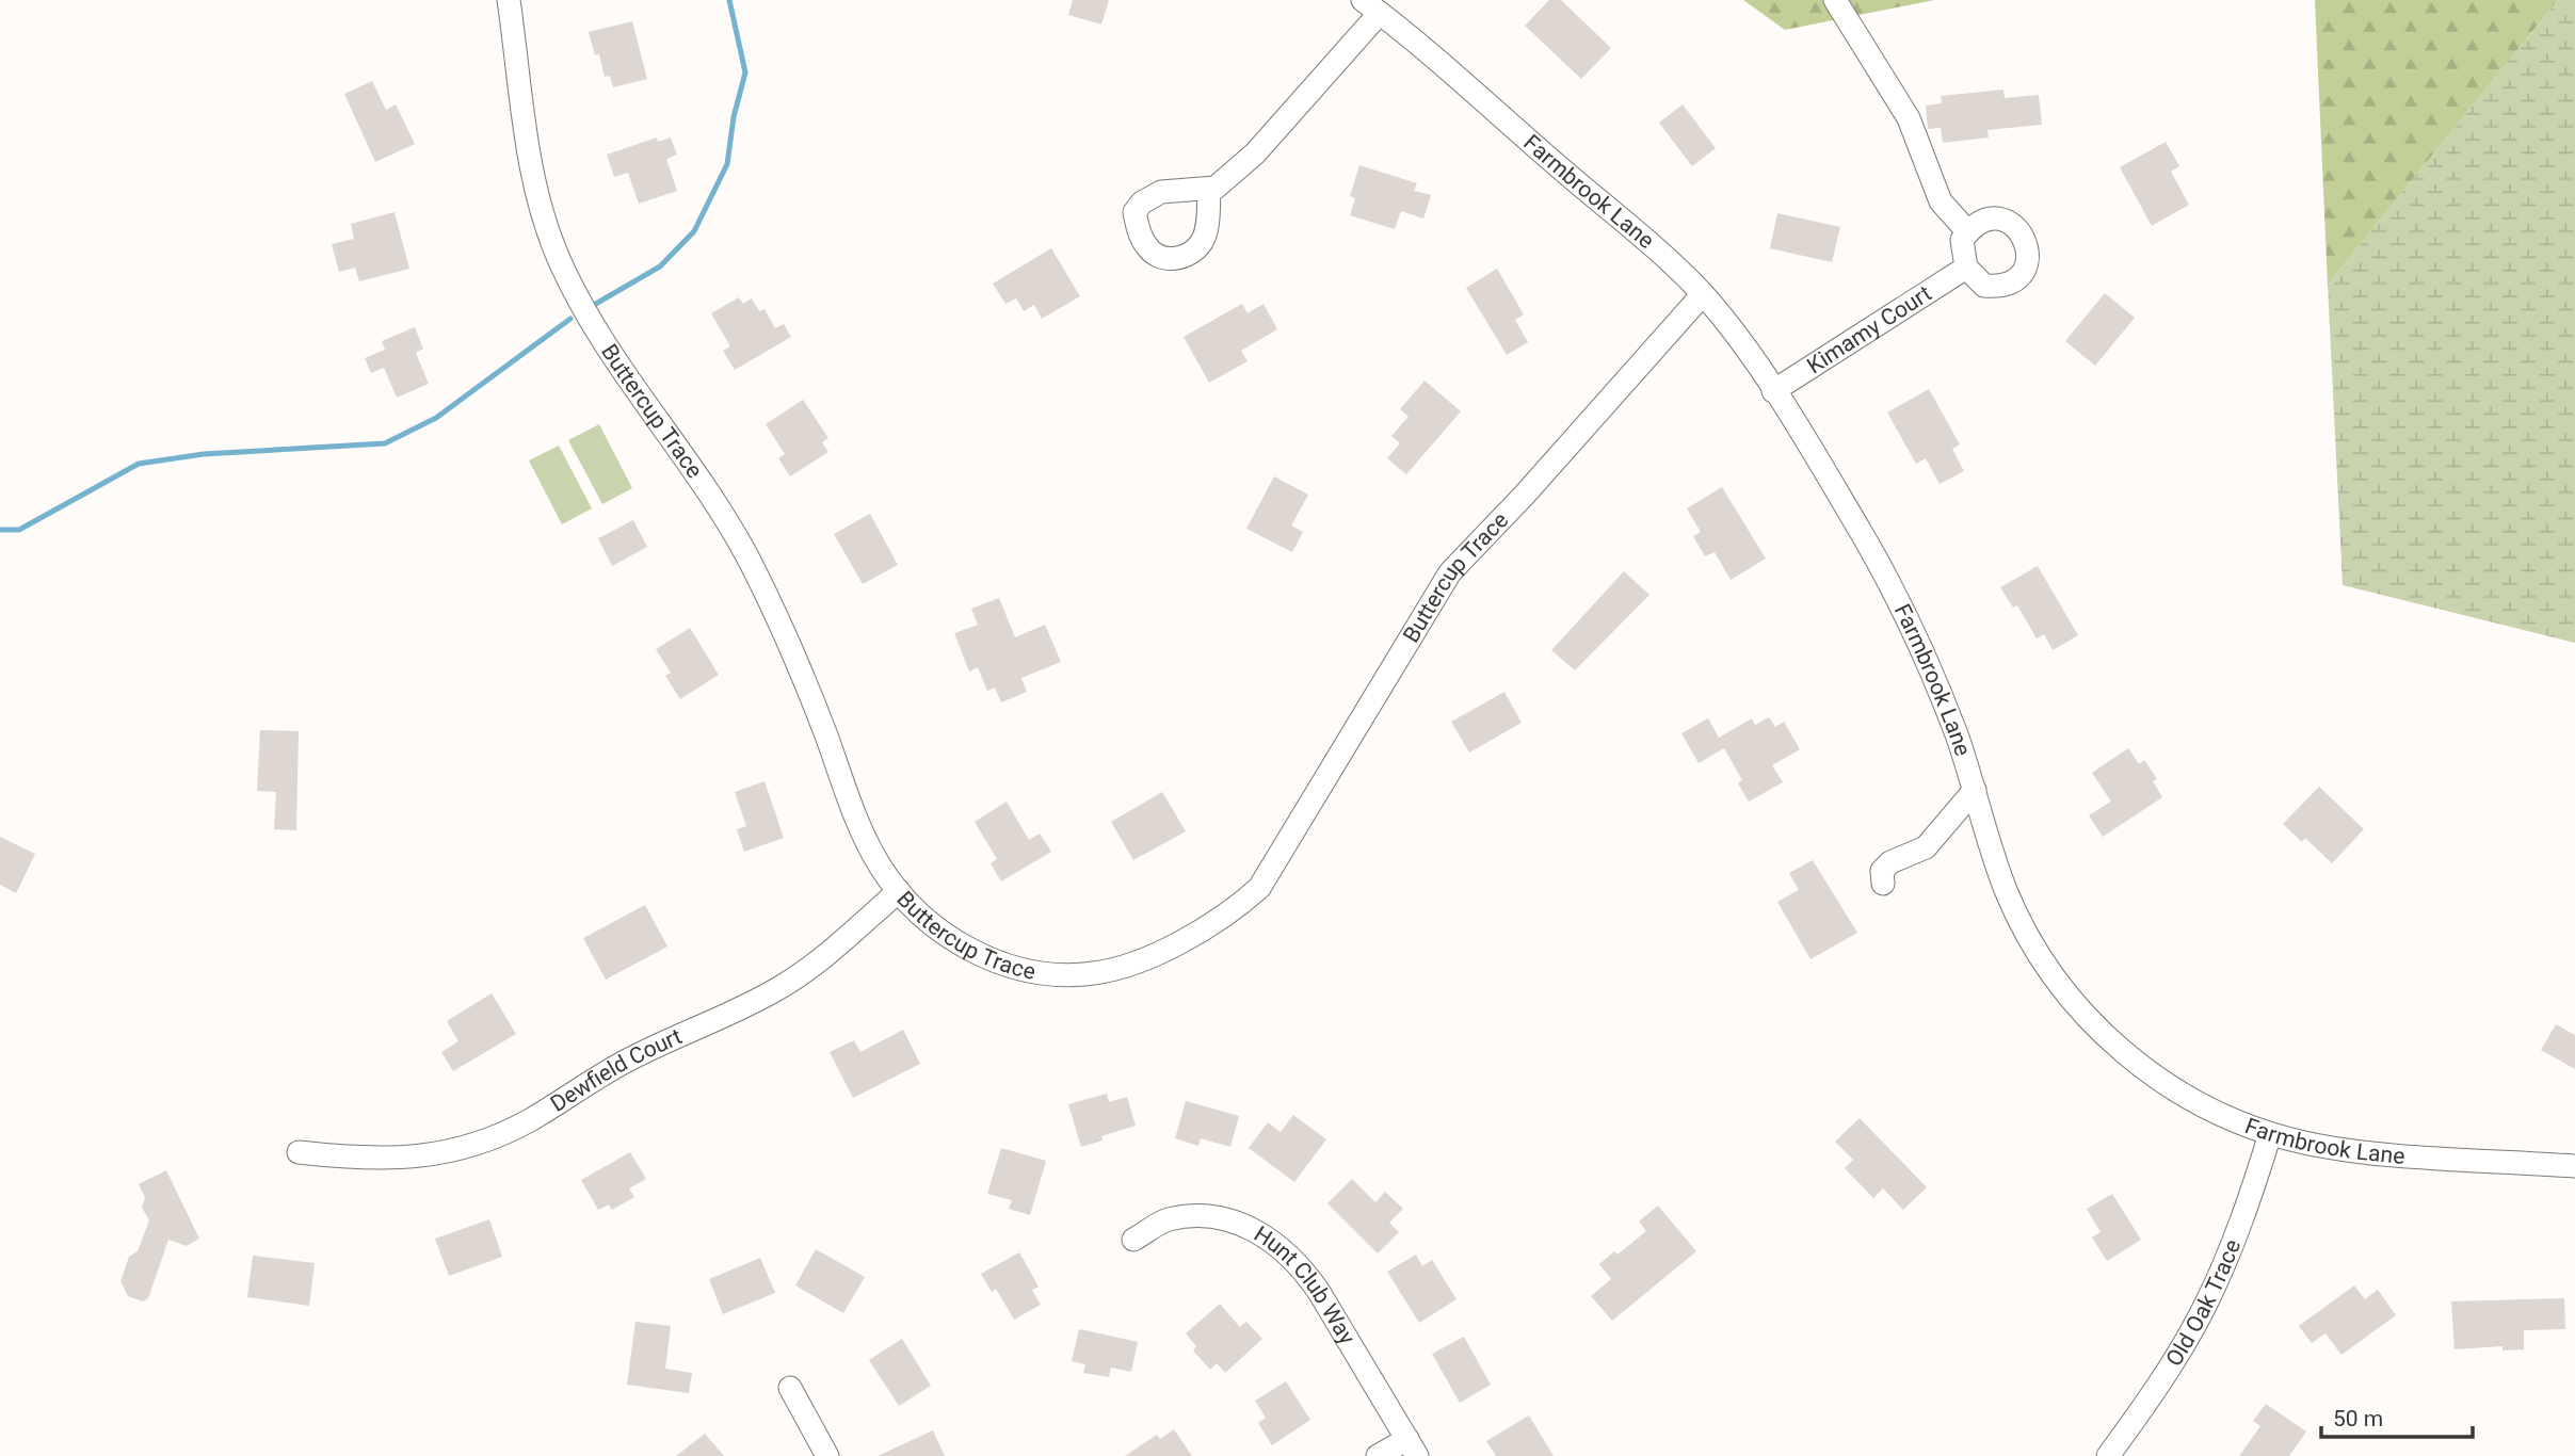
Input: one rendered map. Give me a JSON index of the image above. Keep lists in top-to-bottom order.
{
  "streets": {
    "street": [
      "Farmbrook Lane",
      "Kimamy Court",
      "Buttercup Trace",
      "Dewfield Court",
      "Hunt Club Way",
      "Old Oak Trace"
    ]
  },
  "crossings": [
    ["Farmbrook Lane", "Kimamy Court"],
    ["Farmbrook Lane", "Buttercup Trace"],
    ["Farmbrook Lane", "Old Oak Trace"],
    ["Buttercup Trace", "Dewfield Court"]
  ],
  "scale_bar": "50 m"
}
